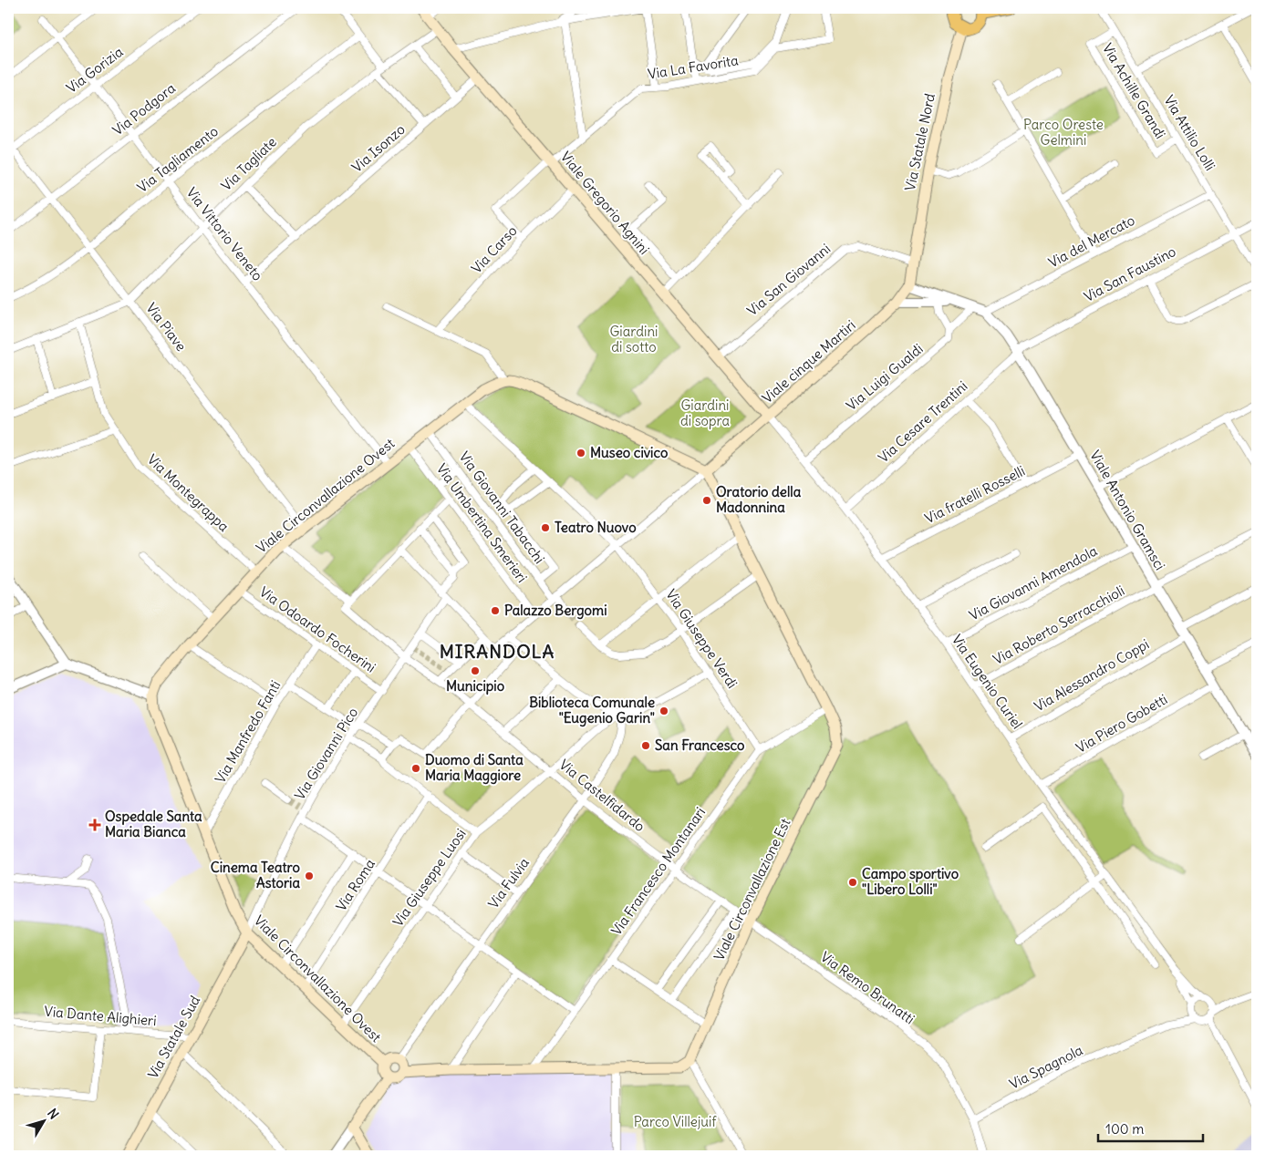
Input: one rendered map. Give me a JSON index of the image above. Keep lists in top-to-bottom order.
{
  "streets": {
    "main road": [
      "Via Statale Nord",
      "Viale Gregorio Agnini",
      "Viale cinque Martiri",
      "Viale Circonvallazione Ovest",
      "Viale Circonvallazione Est",
      "Via Statale Sud"
    ],
    "street": [
      "Via La Favorita",
      "Via Gorizia",
      "Via Achille Grandi",
      "Via Podgora",
      "Via Attilio Lolli",
      "Via Isonzo",
      "Via Tagliamento",
      "Via Tagliate",
      "Via Vittorio Veneto",
      "Via del Mercato",
      "Via Carso",
      "Via San Faustino",
      "Via San Giovanni",
      "Via Piave",
      "Via Luigi Gualdi",
      "Via Cesare Trentini",
      "Via Montegrappa",
      "Via fratelli Rosselli",
      "Via Giovanni Tabacchi",
      "Viale Antonio Gramsci",
      "Via Umbertina Smerieri",
      "Via Giovanni Amendola",
      "Via Roberto Serracchioli",
      "Via Odoardo Focherini",
      "Via Giuseppe Verdi",
      "Via Alessandro Coppi",
      "Via Eugenio Curiel",
      "Via Piero Gobetti",
      "Via Manfredo Fanti",
      "Via Giovanni Pico",
      "Via Castelfidardo",
      "Via Francesco Montanari",
      "Via Giuseppe Luosi",
      "Via Fulvia",
      "Via Roma",
      "Via Remo Brunatti",
      "Via Dante Alighieri",
      "Via Spagnola"
    ]
  },
  "crossings": [
    ["Via La Favorita", "Viale Gregorio Agnini"],
    ["Via La Favorita", "Via Carso"],
    ["Via Gorizia", "Via Vittorio Veneto"],
    ["Via Gorizia", "Via Piave"],
    ["Via Achille Grandi", "Via Attilio Lolli"],
    ["Via Podgora", "Via Vittorio Veneto"],
    ["Via Podgora", "Via Piave"],
    ["Via Attilio Lolli", "Via del Mercato"],
    ["Via Attilio Lolli", "Via San Faustino"],
    ["Via Statale Nord", "Via San Giovanni"],
    ["Via Statale Nord", "Viale cinque Martiri"],
    ["Via Isonzo", "Viale Gregorio Agnini"],
    ["Via Isonzo", "Via Vittorio Veneto"],
    ["Via Tagliamento", "Via Vittorio Veneto"],
    ["Via Tagliamento", "Via Piave"],
    ["Via Tagliate", "Viale Gregorio Agnini"],
    ["Via Tagliate", "Via Vittorio Veneto"],
    ["Via Tagliate", "Via Piave"],
    ["Via Tagliate", "Via Montegrappa"],
    ["Viale Gregorio Agnini", "Via Carso"],
    ["Viale Gregorio Agnini", "Via San Giovanni"],
    ["Viale Gregorio Agnini", "Viale cinque Martiri"],
    ["Viale Gregorio Agnini", "Via Eugenio Curiel"],
    ["Via Vittorio Veneto", "Viale Circonvallazione Ovest"],
    ["Via del Mercato", "Viale Antonio Gramsci"],
    ["Via San Faustino", "Via Cesare Trentini"],
    ["Via San Faustino", "Viale Antonio Gramsci"],
    ["Via San Giovanni", "Viale cinque Martiri"],
    ["Via Piave", "Viale Circonvallazione Ovest"],
    ["Viale cinque Martiri", "Via Eugenio Curiel"],
    ["Viale cinque Martiri", "Viale Circonvallazione Est"],
    ["Via Luigi Gualdi", "Via Eugenio Curiel"],
    ["Via Cesare Trentini", "Viale Antonio Gramsci"],
    ["Via Cesare Trentini", "Via Eugenio Curiel"],
    ["Via Montegrappa", "Viale Circonvallazione Ovest"],
    ["Via fratelli Rosselli", "Viale Antonio Gramsci"],
    ["Via fratelli Rosselli", "Via Eugenio Curiel"],
    ["Viale Circonvallazione Ovest", "Via Giovanni Tabacchi"],
    ["Viale Circonvallazione Ovest", "Via Umbertina Smerieri"],
    ["Viale Circonvallazione Ovest", "Via Odoardo Focherini"],
    ["Viale Circonvallazione Ovest", "Via Giuseppe Verdi"],
    ["Viale Circonvallazione Ovest", "Via Manfredo Fanti"],
    ["Viale Circonvallazione Ovest", "Via Giovanni Pico"],
    ["Viale Circonvallazione Ovest", "Via Giuseppe Luosi"],
    ["Viale Circonvallazione Ovest", "Via Fulvia"],
    ["Viale Circonvallazione Ovest", "Via Roma"],
    ["Viale Circonvallazione Ovest", "Via Statale Sud"],
    ["Viale Antonio Gramsci", "Via Giovanni Amendola"],
    ["Viale Antonio Gramsci", "Via Roberto Serracchioli"],
    ["Viale Antonio Gramsci", "Via Alessandro Coppi"],
    ["Viale Antonio Gramsci", "Via Piero Gobetti"],
    ["Via Giovanni Amendola", "Via Eugenio Curiel"],
    ["Via Roberto Serracchioli", "Via Eugenio Curiel"],
    ["Via Odoardo Focherini", "Via Manfredo Fanti"],
    ["Via Odoardo Focherini", "Via Giovanni Pico"],
    ["Via Giuseppe Verdi", "Via Francesco Montanari"],
    ["Via Alessandro Coppi", "Via Eugenio Curiel"],
    ["Via Eugenio Curiel", "Via Piero Gobetti"],
    ["Via Eugenio Curiel", "Via Spagnola"],
    ["Via Giovanni Pico", "Via Castelfidardo"],
    ["Via Giovanni Pico", "Via Statale Sud"],
    ["Via Castelfidardo", "Via Francesco Montanari"],
    ["Via Castelfidardo", "Via Giuseppe Luosi"],
    ["Via Castelfidardo", "Via Fulvia"],
    ["Via Castelfidardo", "Via Remo Brunatti"],
    ["Via Francesco Montanari", "Viale Circonvallazione Est"],
    ["Via Giuseppe Luosi", "Via Fulvia"],
    ["Viale Circonvallazione Est", "Via Remo Brunatti"],
    ["Via Remo Brunatti", "Via Spagnola"],
    ["Via Dante Alighieri", "Via Statale Sud"]
  ],
  "districts": ["MIRANDOLA"],
  "parks": [
    "Parco Oreste Gelmini",
    "Giardini di sotto",
    "Giardini di sopra",
    "Parco Villejuif"
  ],
  "places": {
    "other": [
      "Museo civico",
      "Oratorio della Madonnina",
      "Teatro Nuovo",
      "Palazzo Bergomi",
      "Municipio",
      "Biblioteca Comunale \"Eugenio Garin\"",
      "San Francesco",
      "Duomo di Santa Maria Maggiore",
      "Cinema Teatro Astoria",
      "Campo sportivo \"Libero Lolli\""
    ],
    "health": ["Ospedale Santa Maria Bianca"]
  },
  "scale_bar": "100 m",
  "north": "top right"
}
